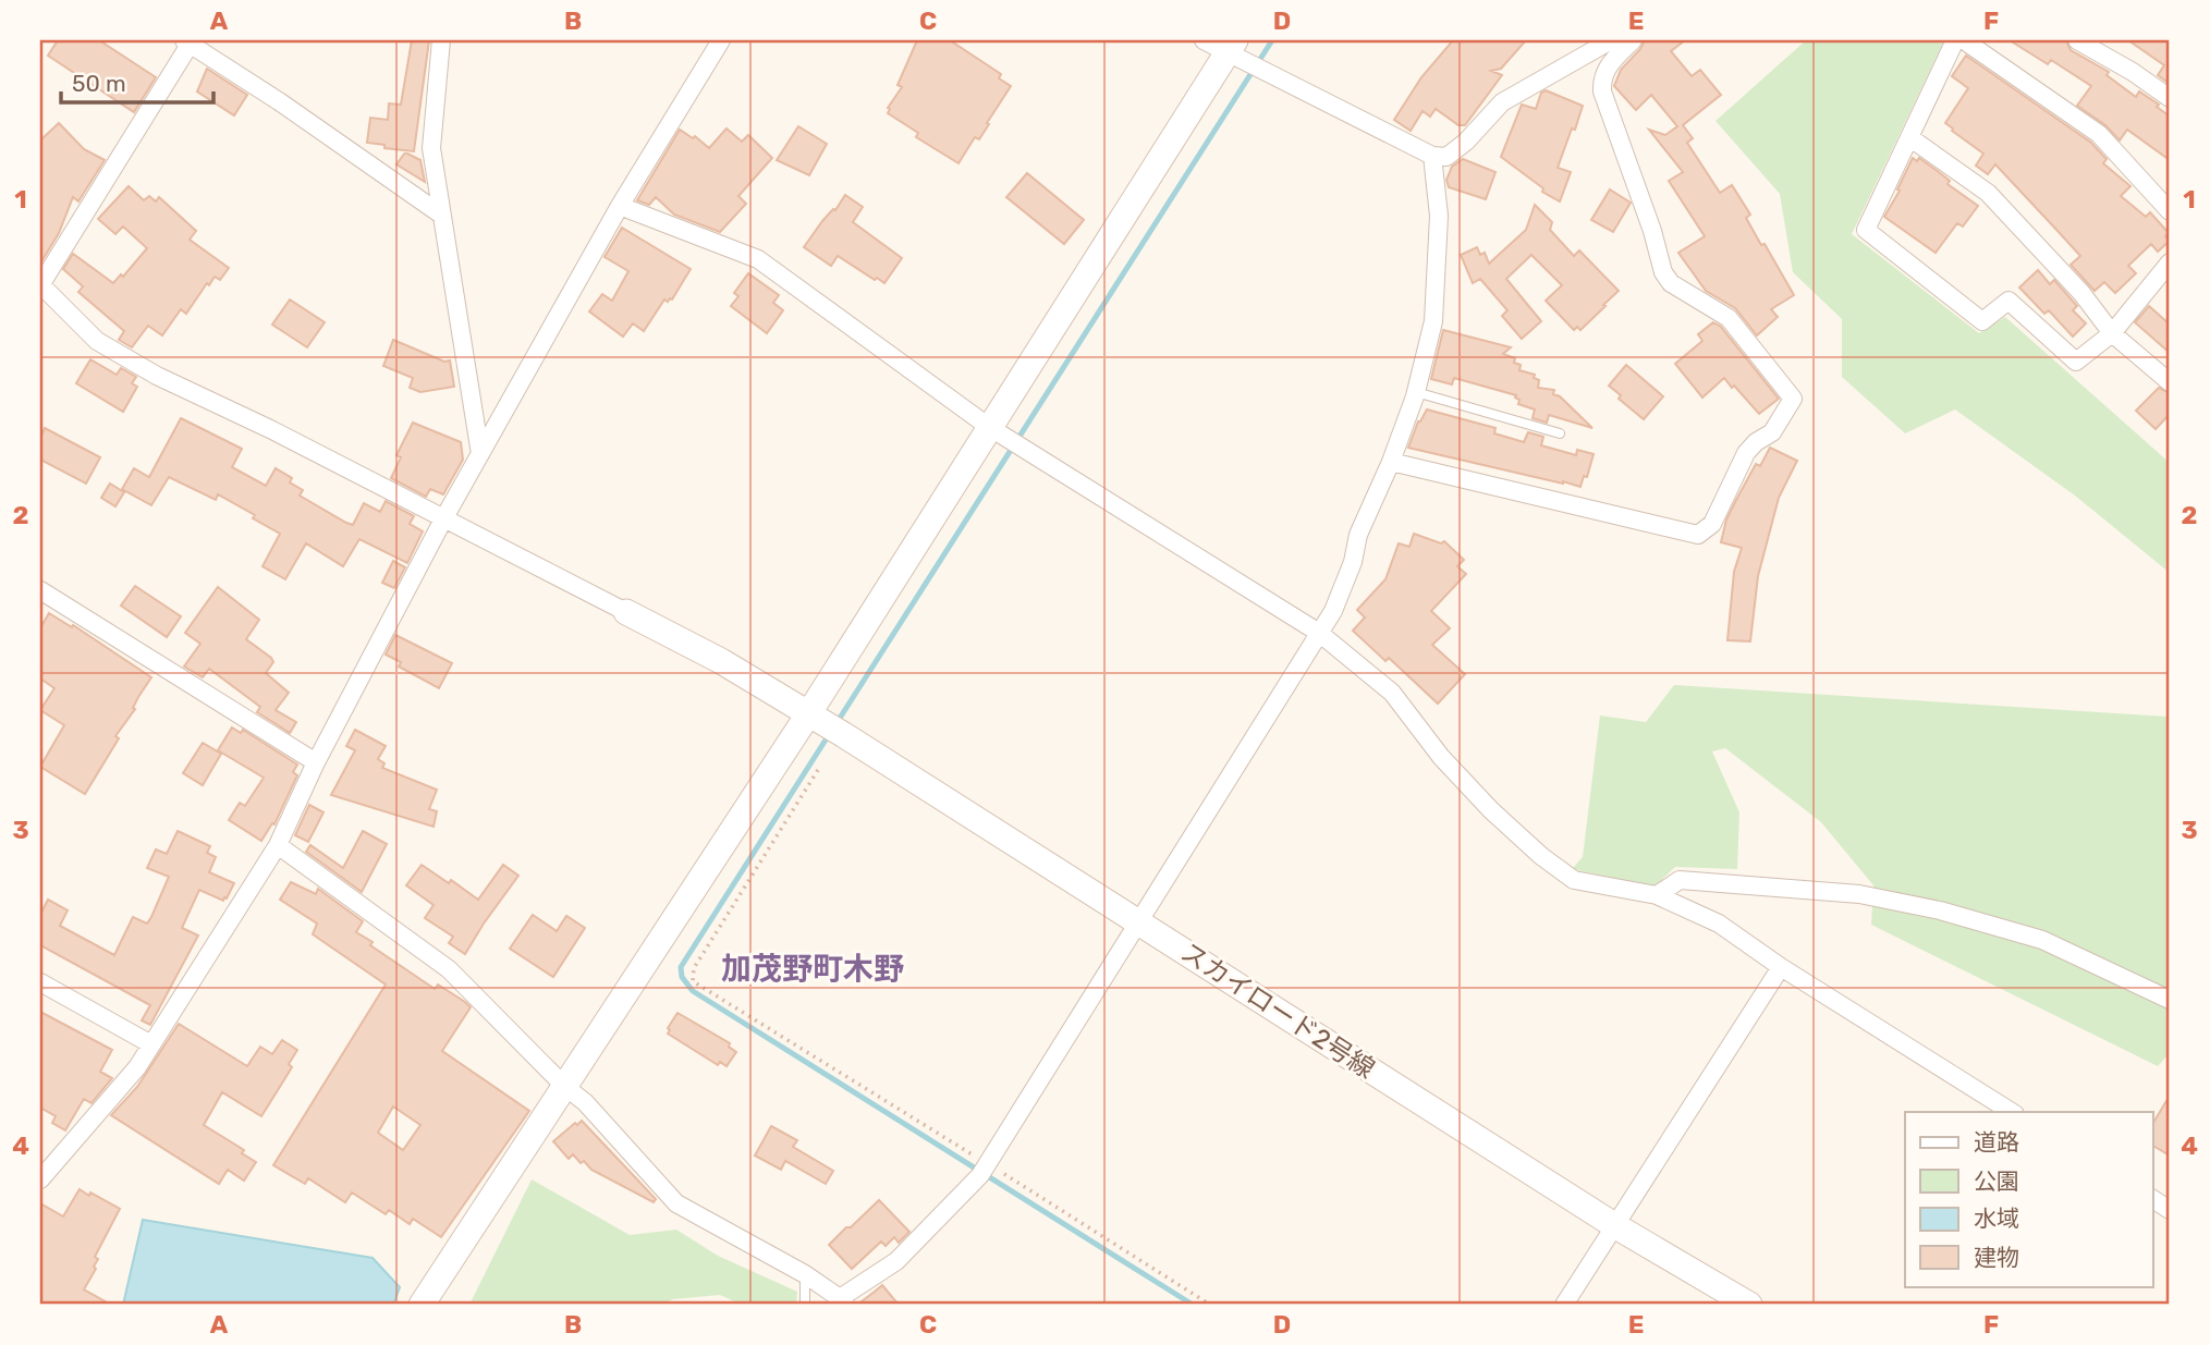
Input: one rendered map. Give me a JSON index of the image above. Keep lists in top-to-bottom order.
{
  "streets": {
    "street": ["スカイロード2号線"]
  },
  "districts": ["加茂野町木野"],
  "legend": [
    "道路",
    "公園",
    "水域",
    "建物"
  ],
  "scale_bar": "50 m",
  "grid": {
    "columns": [
      "A",
      "B",
      "C",
      "D",
      "E",
      "F"
    ],
    "rows": [
      "1",
      "2",
      "3",
      "4"
    ]
  }
}
